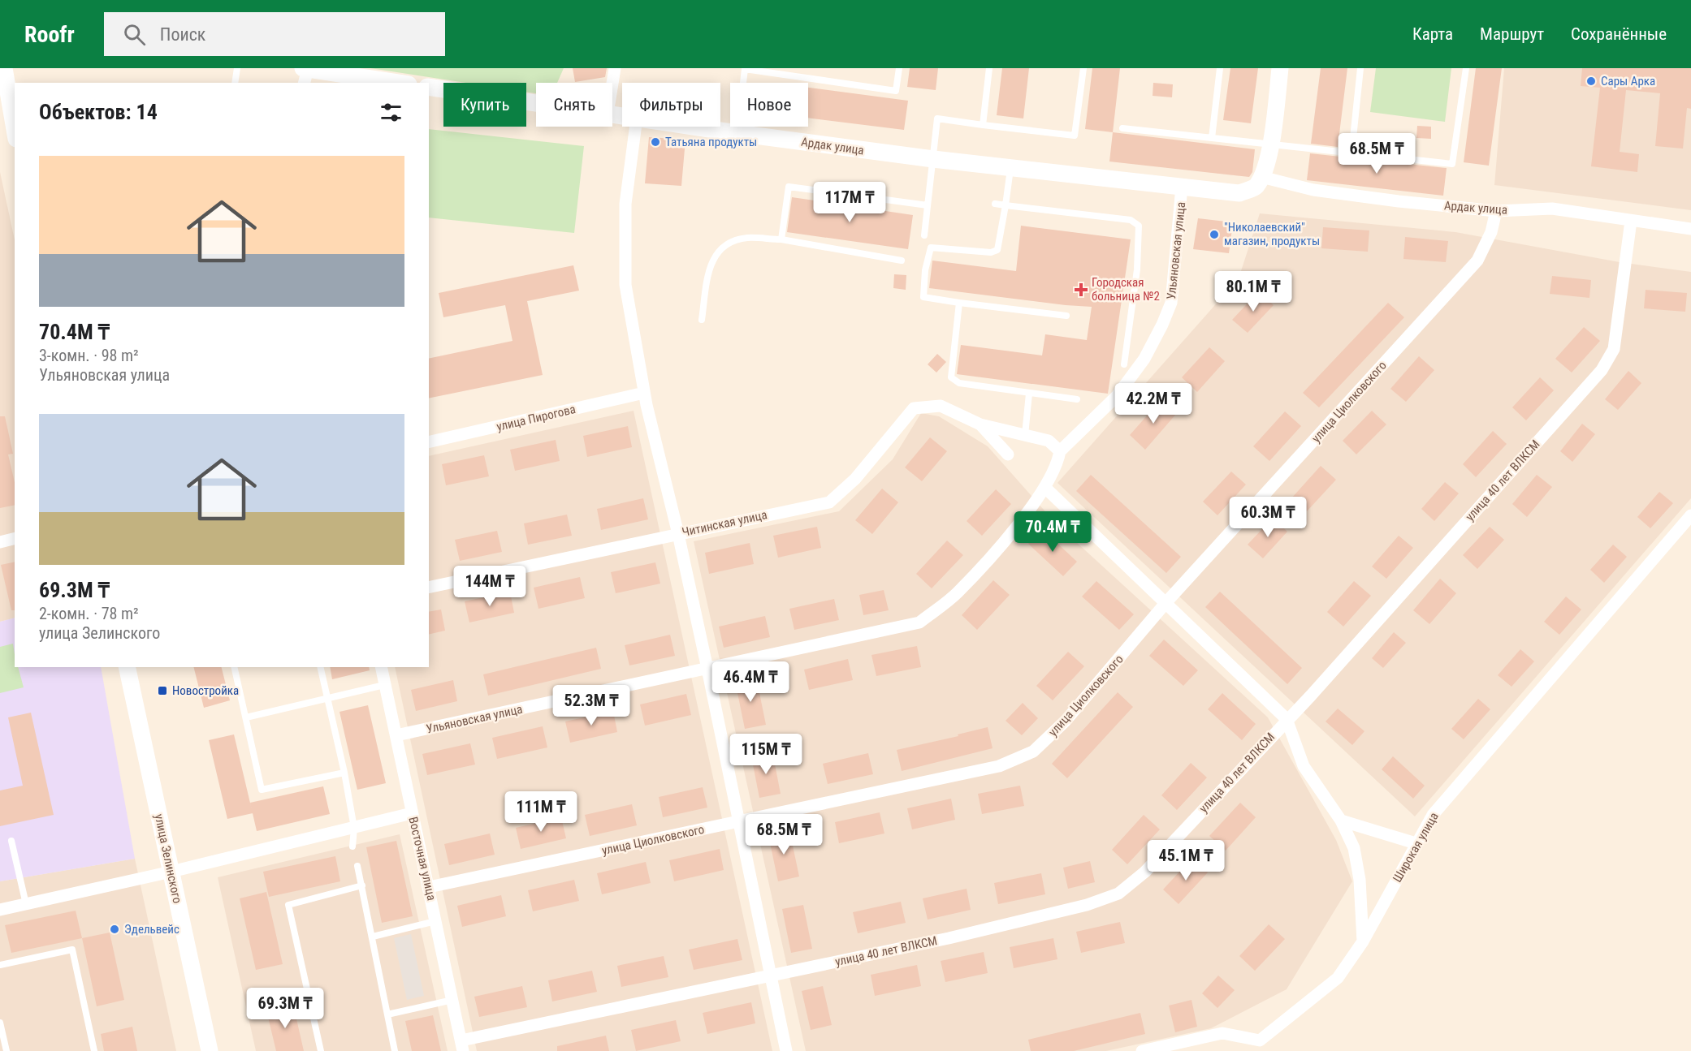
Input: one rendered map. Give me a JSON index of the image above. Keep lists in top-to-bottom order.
{
  "streets": {
    "street": [
      "Ардак улица",
      "Ульяновская улица",
      "улица Циолковского",
      "улица Пирогова",
      "улица 40 лет ВЛКСМ",
      "Читинская улица",
      "Широкая улица",
      "улица Зелинского",
      "Восточная улица"
    ]
  },
  "crossings": [
    ["Ардак улица", "Ульяновская улица"],
    ["Ардак улица", "улица Циолковского"],
    ["Ардак улица", "улица 40 лет ВЛКСМ"],
    ["Ульяновская улица", "Восточная улица"],
    ["улица Циолковского", "Восточная улица"],
    ["улица 40 лет ВЛКСМ", "Восточная улица"]
  ],
  "places": {
    "other": [
      "Сары Арка",
      "Татьяна продукты",
      "\"Николаевский\" магазин, продукты",
      "Эдельвейс"
    ],
    "health": ["Городская больница №2"],
    "transit": ["Новостройка"]
  },
  "page": {
    "header": "Roofr",
    "search": "Поиск",
    "nav": ["Карта", "Маршрут", "Сохранённые"],
    "chip": [
      "Купить",
      "Снять",
      "Фильтры",
      "Новое"
    ],
    "heading": "Объектов: 14",
    "price": [
      "68.5M ₸",
      "117M ₸",
      "80.1M ₸",
      "42.2M ₸",
      "60.3M ₸",
      "70.4M ₸",
      "144M ₸",
      "46.4M ₸",
      "52.3M ₸",
      "115M ₸",
      "111M ₸",
      "68.5M ₸",
      "45.1M ₸",
      "69.3M ₸"
    ],
    "list": [
      {
        "name": "70.4M ₸",
        "note": "3-комн. · 98 m² · Ульяновская улица"
      },
      {
        "name": "69.3M ₸",
        "note": "2-комн. · 78 m² · улица Зелинского"
      }
    ]
  }
}
